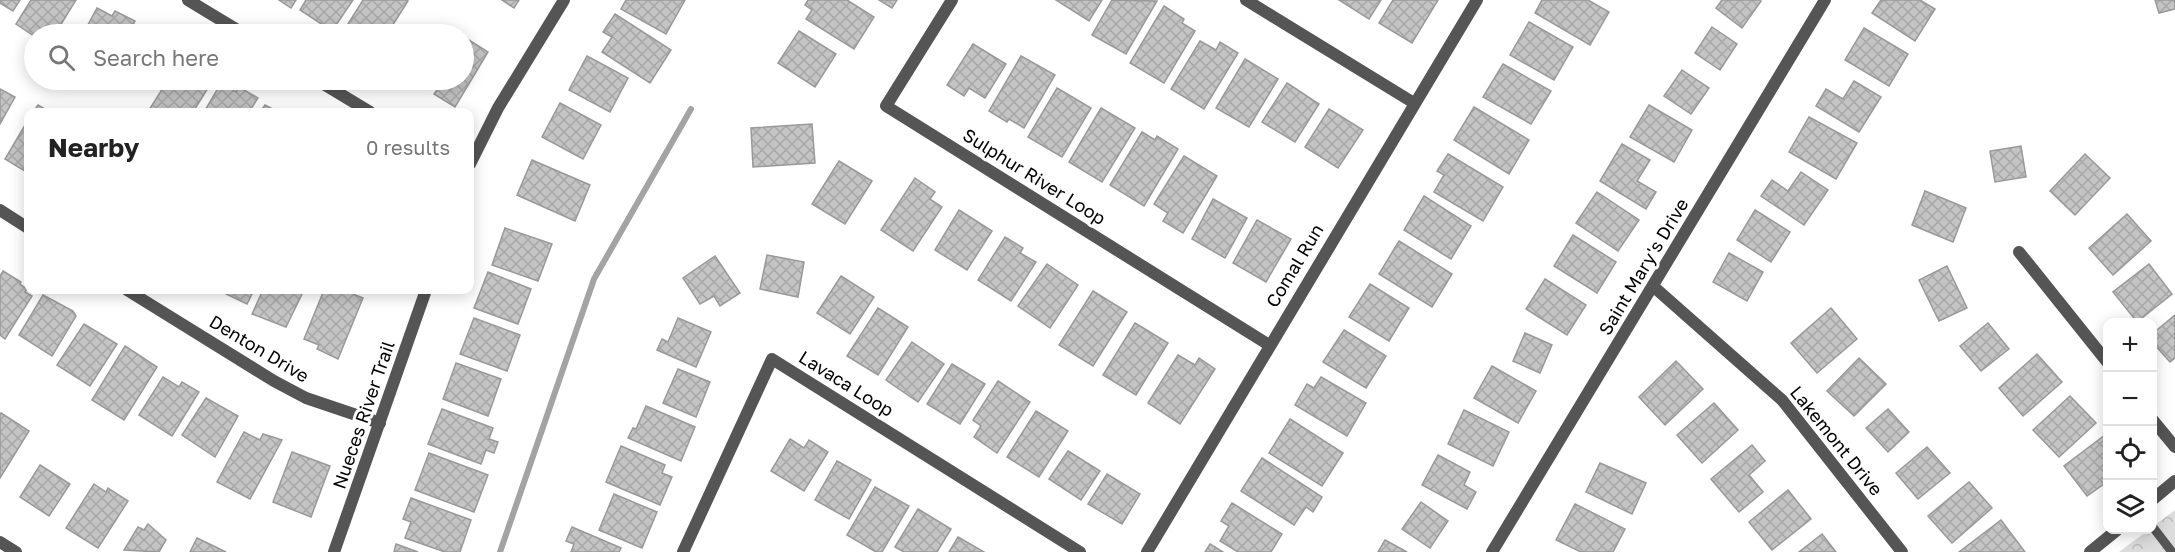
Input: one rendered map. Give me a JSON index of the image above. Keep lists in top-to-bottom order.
{
  "streets": {
    "street": [
      "Sulphur River Loop",
      "Comal Run",
      "Saint Mary's Drive",
      "Denton Drive",
      "Lavaca Loop",
      "Nueces River Trail",
      "Lakemont Drive"
    ]
  },
  "crossings": [
    ["Sulphur River Loop", "Comal Run"],
    ["Saint Mary's Drive", "Lakemont Drive"],
    ["Denton Drive", "Nueces River Trail"]
  ],
  "page": {
    "search": "Search here",
    "heading": ["Nearby", "0 results"],
    "map_buttons": ["+", "−"]
  }
}
